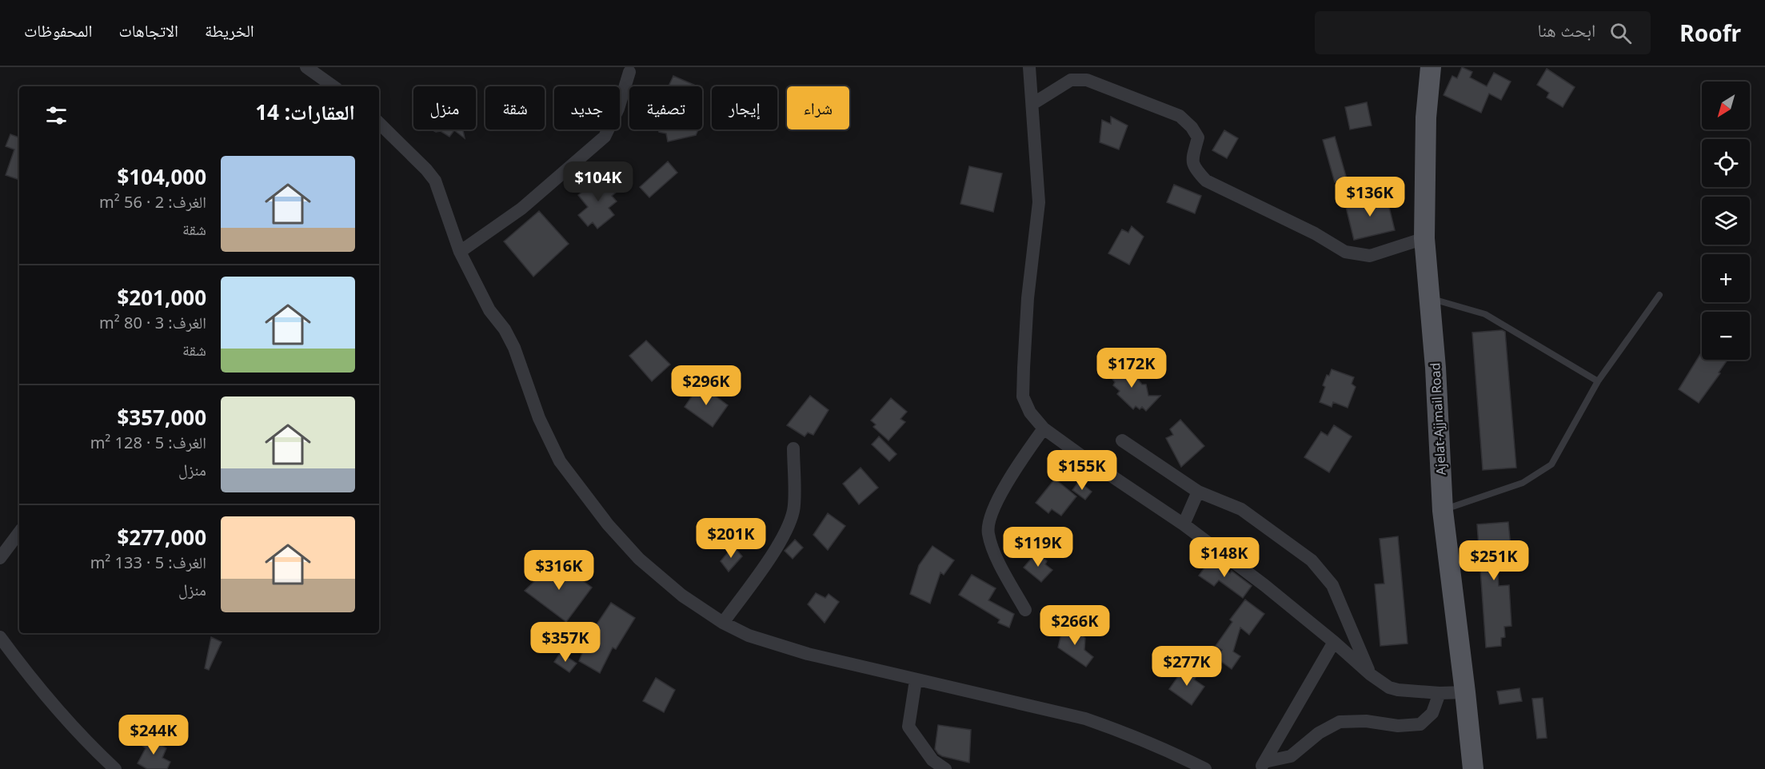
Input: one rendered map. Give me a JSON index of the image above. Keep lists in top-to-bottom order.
{
  "streets": {
    "main road": ["Ajelat-Ajjmail Road"]
  },
  "north": "bottom left",
  "page": {
    "header": "Roofr",
    "search": "ابحث هنا",
    "nav": ["الخريطة", "الاتجاهات", "المحفوظات"],
    "map_buttons": ["+", "−"],
    "chip": [
      "شراء",
      "إيجار",
      "تصفية",
      "جديد",
      "شقة",
      "منزل"
    ],
    "heading": "العقارات: 14",
    "list": [
      {
        "name": "$104,000",
        "note": "الغرف: 2 · 56 m² · شقة"
      },
      {
        "name": "$201,000",
        "note": "الغرف: 3 · 80 m² · شقة"
      },
      {
        "name": "$357,000",
        "note": "الغرف: 5 · 128 m² · منزل"
      },
      {
        "name": "$277,000",
        "note": "الغرف: 5 · 133 m² · منزل"
      }
    ],
    "price": [
      "$104K",
      "$136K",
      "$172K",
      "$296K",
      "$155K",
      "$201K",
      "$119K",
      "$148K",
      "$251K",
      "$316K",
      "$266K",
      "$357K",
      "$277K",
      "$244K"
    ]
  }
}
